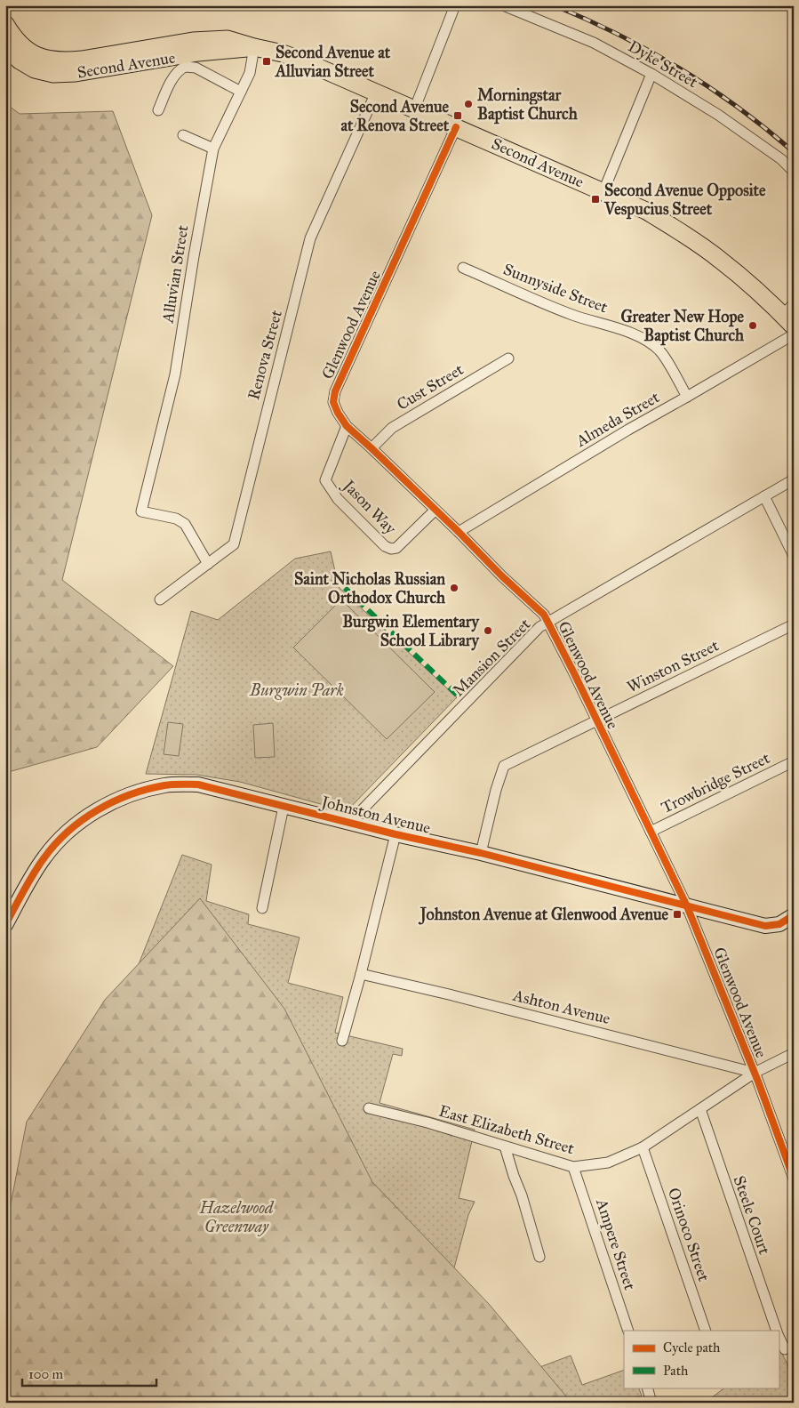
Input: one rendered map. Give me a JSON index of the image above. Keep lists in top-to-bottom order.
{
  "streets": {
    "main road": ["Second Avenue"],
    "street": [
      "Dyke Street",
      "Alluvian Street",
      "Sunnyside Street",
      "Glenwood Avenue",
      "Renova Street",
      "Cust Street",
      "Almeda Street",
      "Jason Way",
      "Mansion Street",
      "Winston Street",
      "Trowbridge Street",
      "Johnston Avenue",
      "Ashton Avenue",
      "East Elizabeth Street",
      "Steele Court",
      "Orinoco Street",
      "Ampere Street"
    ]
  },
  "crossings": [
    ["Second Avenue", "Alluvian Street"],
    ["Second Avenue", "Glenwood Avenue"],
    ["Second Avenue", "Renova Street"],
    ["Alluvian Street", "Renova Street"],
    ["Sunnyside Street", "Almeda Street"],
    ["Glenwood Avenue", "Cust Street"],
    ["Glenwood Avenue", "Almeda Street"],
    ["Glenwood Avenue", "Jason Way"],
    ["Glenwood Avenue", "Mansion Street"],
    ["Glenwood Avenue", "Winston Street"],
    ["Glenwood Avenue", "Trowbridge Street"],
    ["Glenwood Avenue", "Johnston Avenue"],
    ["Glenwood Avenue", "Ashton Avenue"],
    ["Glenwood Avenue", "East Elizabeth Street"],
    ["Mansion Street", "Johnston Avenue"],
    ["Winston Street", "Johnston Avenue"],
    ["Ashton Avenue", "East Elizabeth Street"],
    ["East Elizabeth Street", "Steele Court"],
    ["East Elizabeth Street", "Orinoco Street"],
    ["East Elizabeth Street", "Ampere Street"]
  ],
  "parks": ["Burgwin Park", "Hazelwood Greenway"],
  "places": {
    "transit": [
      "Second Avenue at Alluvian Street",
      "Second Avenue at Renova Street",
      "Second Avenue Opposite Vespucius Street",
      "Johnston Avenue at Glenwood Avenue"
    ],
    "other": [
      "Morningstar Baptist Church",
      "Greater New Hope Baptist Church",
      "Saint Nicholas Russian Orthodox Church",
      "Burgwin Elementary School Library"
    ]
  },
  "legend": ["Cycle path", "Path"],
  "scale_bar": "100 m"
}
